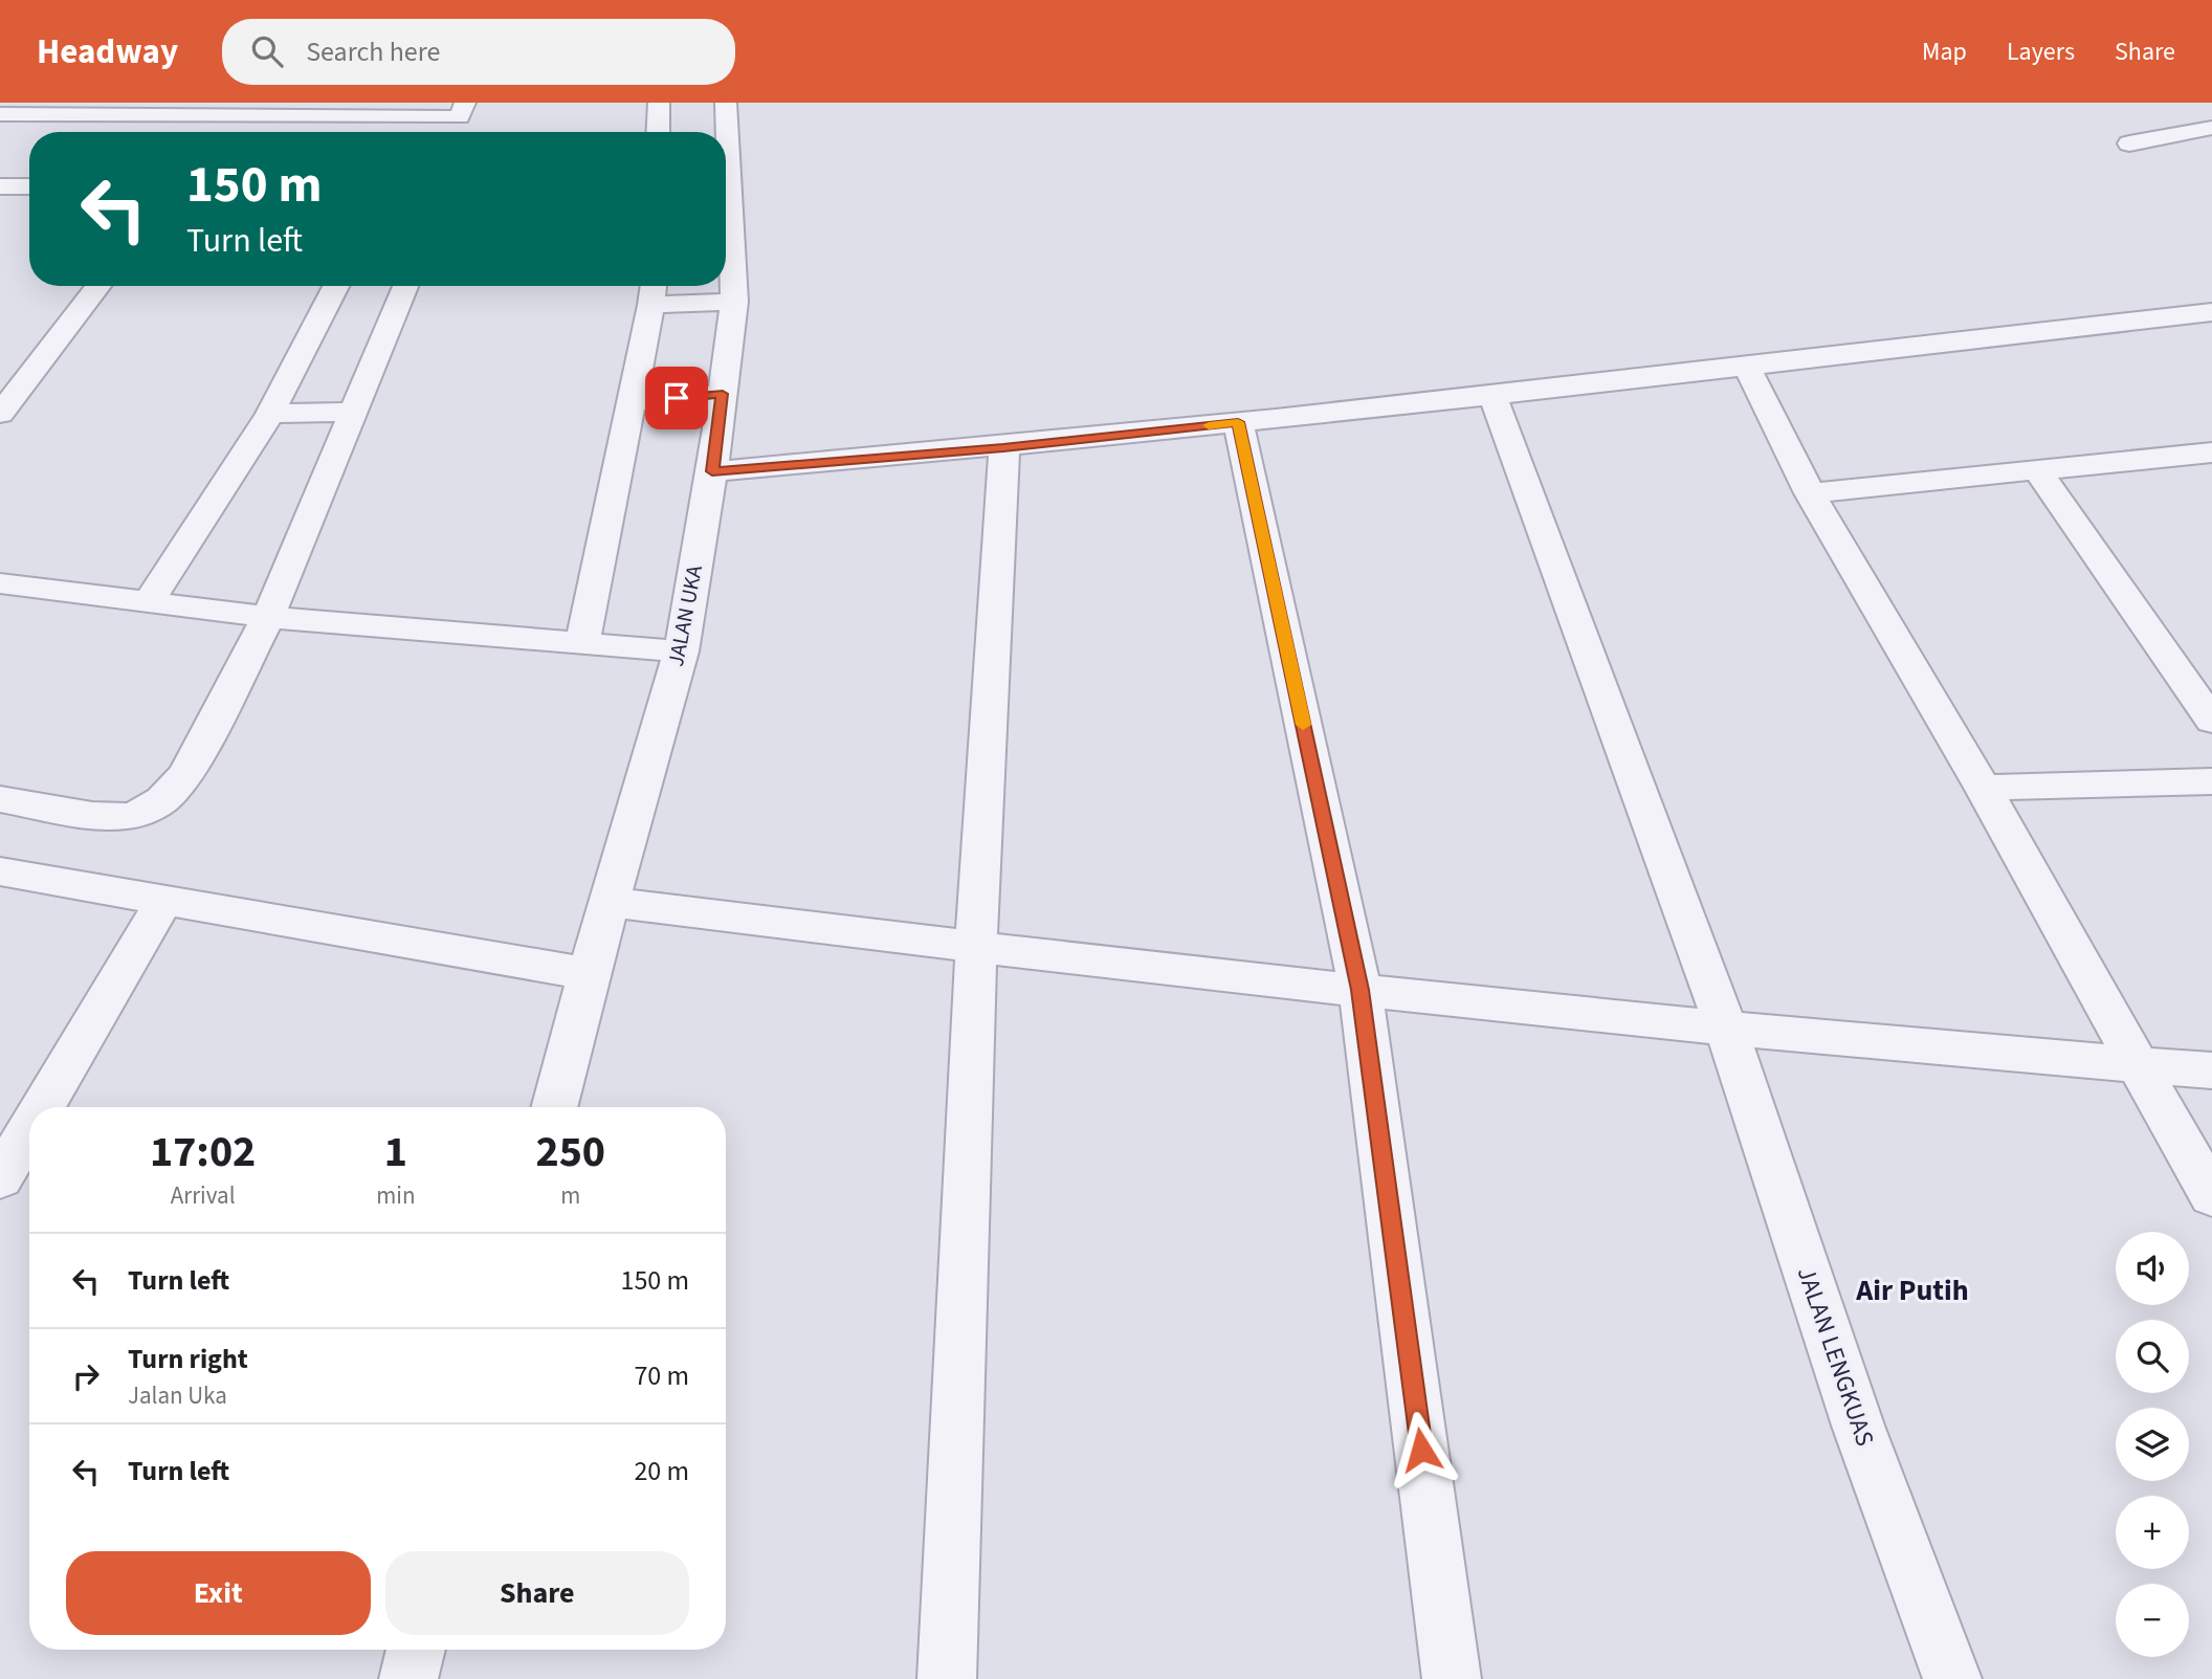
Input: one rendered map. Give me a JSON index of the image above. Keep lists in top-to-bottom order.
{
  "streets": {
    "street": ["JALAN UKA", "JALAN LENGKUAS"]
  },
  "districts": ["Air Putih"],
  "page": {
    "header": "Headway",
    "search": "Search here",
    "nav": ["Map", "Layers", "Share"],
    "turn": ["150 m", "Turn left"],
    "eta": [
      "17:02",
      "Arrival",
      "1",
      "min",
      "250",
      "m"
    ],
    "map_buttons": ["+", "−"],
    "list": [
      {
        "name": "Turn left",
        "value": "150 m"
      },
      {
        "name": "Turn right",
        "note": "Jalan Uka",
        "value": "70 m"
      },
      {
        "name": "Turn left",
        "value": "20 m"
      }
    ],
    "buttons": ["Exit", "Share"]
  }
}
